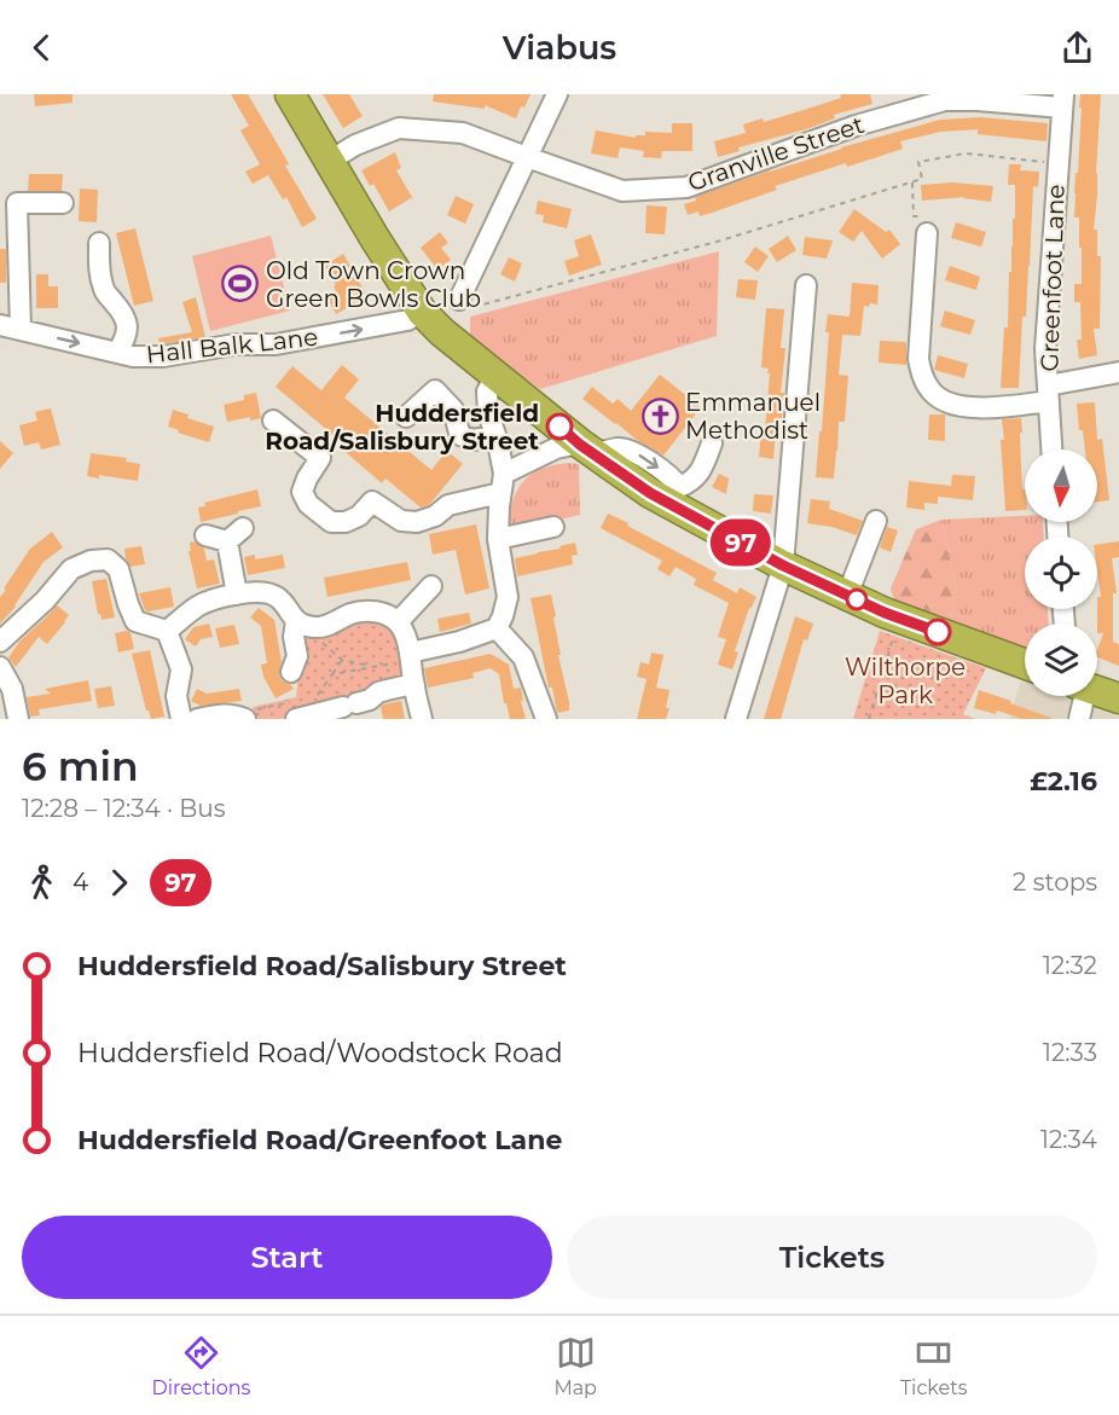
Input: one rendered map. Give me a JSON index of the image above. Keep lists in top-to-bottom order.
{
  "streets": {
    "street": ["Granville Street", "Greenfoot Lane", "Hall Balk Lane"]
  },
  "crossings": [
    ["Granville Street", "Greenfoot Lane"]
  ],
  "one_way": ["Hall Balk Lane"],
  "parks": ["Wilthorpe Park"],
  "places": {
    "sports": ["Old Town Crown Green Bowls Club"],
    "church": ["Emmanuel Methodist"],
    "other": ["Huddersfield Road/Salisbury Street"]
  },
  "lines": ["bus line 97"],
  "north": "bottom",
  "page": {
    "header": "Viabus",
    "on_map": "97",
    "heading": ["6 min", "12:28 – 12:34 · Bus", "£2.16"],
    "legs": ["4", "97", "2 stops"],
    "list": [
      {
        "name": "Huddersfield Road/Salisbury Street",
        "value": "12:32"
      },
      {
        "name": "Huddersfield Road/Woodstock Road",
        "value": "12:33"
      },
      {
        "name": "Huddersfield Road/Greenfoot Lane",
        "value": "12:34"
      }
    ],
    "buttons": ["Start", "Tickets"],
    "tabs": ["Directions", "Map", "Tickets"]
  }
}
